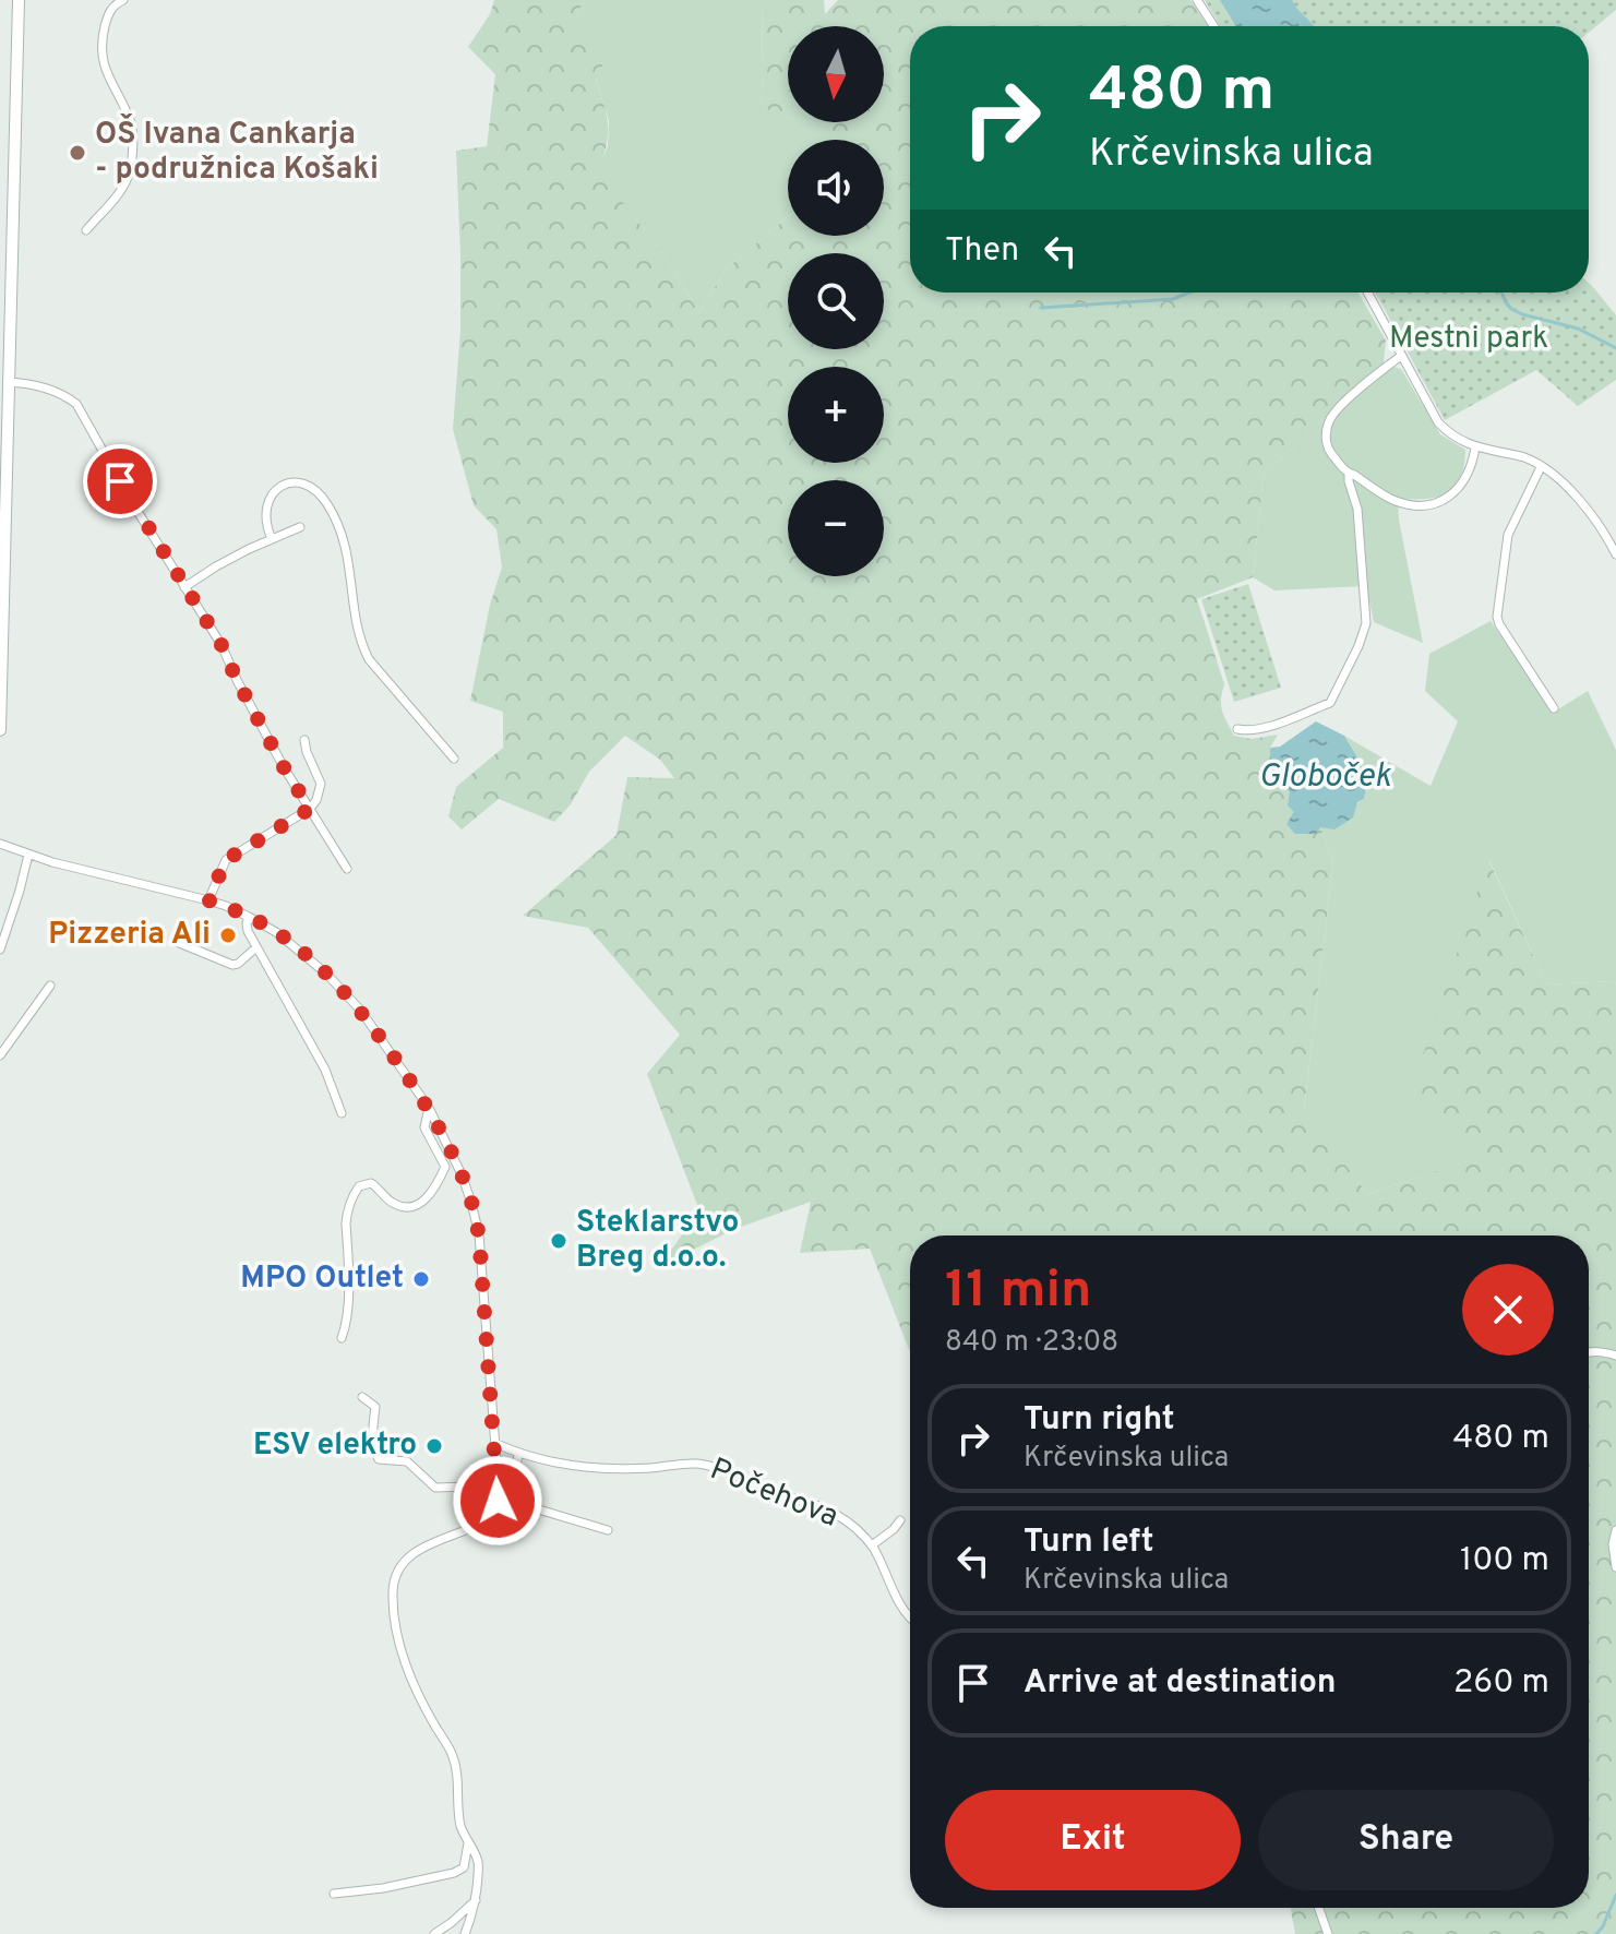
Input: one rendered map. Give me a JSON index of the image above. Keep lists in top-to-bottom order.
{
  "streets": {
    "street": ["Počehova"]
  },
  "water": ["Globoček"],
  "parks": ["Mestni park"],
  "places": [
    "OŠ Ivana Cankarja - podružnica Košaki",
    "Pizzeria Ali",
    "Steklarstvo Breg d.o.o.",
    "MPO Outlet",
    "ESV elektro"
  ],
  "north": "bottom",
  "page": {
    "map_buttons": ["+", "−"],
    "turn": ["480 m", "Krčevinska ulica"],
    "then": "Then",
    "heading": ["11 min", "840 m · 23:08"],
    "list": [
      {
        "name": "Turn right",
        "note": "Krčevinska ulica",
        "value": "480 m"
      },
      {
        "name": "Turn left",
        "note": "Krčevinska ulica",
        "value": "100 m"
      },
      {
        "name": "Arrive at destination",
        "value": "260 m"
      }
    ],
    "buttons": ["Exit", "Share"]
  }
}
